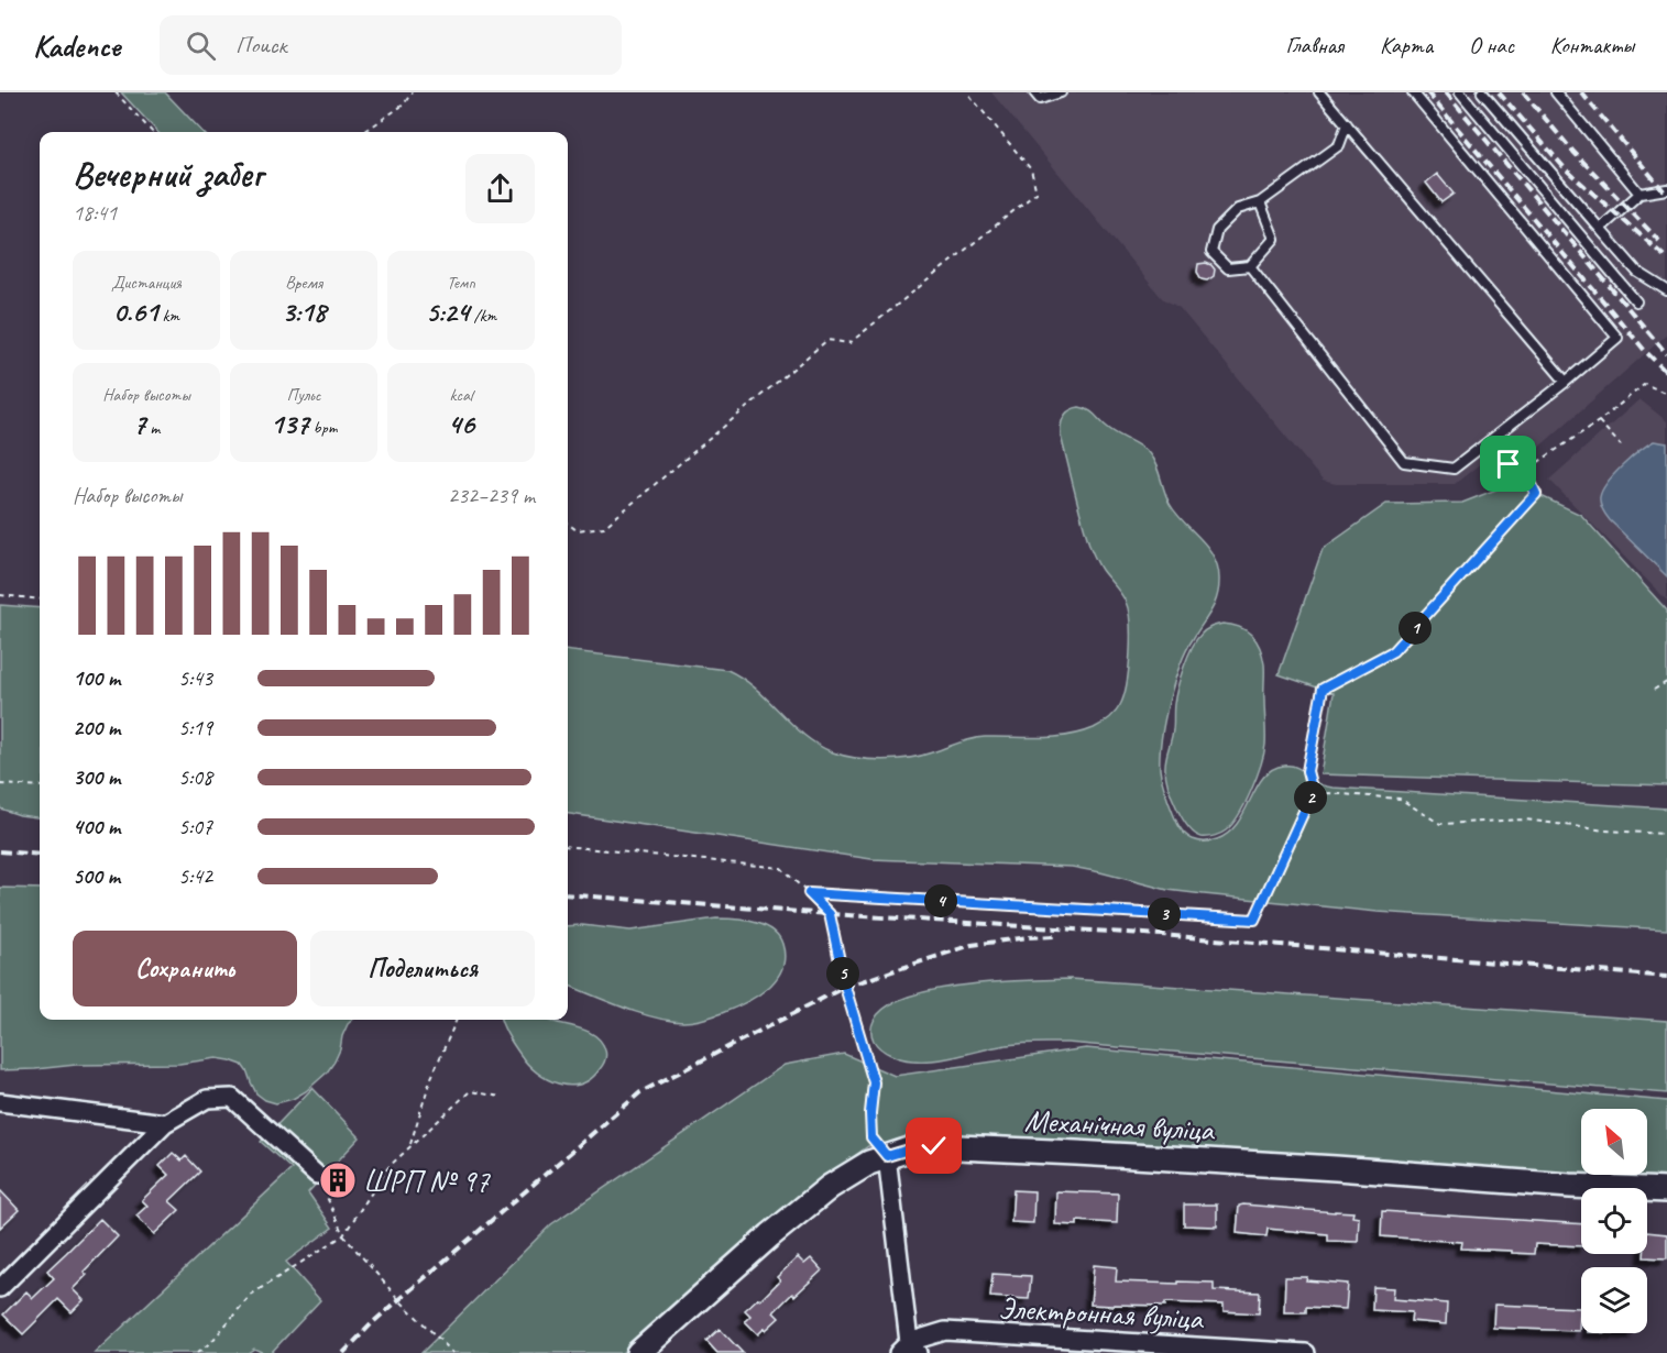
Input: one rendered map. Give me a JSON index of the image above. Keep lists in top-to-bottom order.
{
  "streets": {
    "street": ["Механічная вуліца", "Электронная вуліца"]
  },
  "places": {
    "building": ["ШРП № 97"]
  },
  "north": "top left",
  "page": {
    "header": "Kadence",
    "search": "Поиск",
    "nav": [
      "Главная",
      "Карта",
      "О нас",
      "Контакты"
    ],
    "heading": ["Вечерний забег", "18:41"],
    "stats": [
      ["Дистанция", "0.61 km"],
      ["Время", "3:18"],
      ["Темп", "5:24 /km"],
      ["Набор высоты", "7 m"],
      ["Пульс", "137 bpm"],
      ["kcal", "46"]
    ],
    "chart": ["Набор высоты", "232–239 m"],
    "pins": [
      "1",
      "2",
      "4",
      "3",
      "5"
    ],
    "list": [
      {
        "name": "100 m",
        "note": "5:43"
      },
      {
        "name": "200 m",
        "note": "5:19"
      },
      {
        "name": "300 m",
        "note": "5:08"
      },
      {
        "name": "400 m",
        "note": "5:07"
      },
      {
        "name": "500 m",
        "note": "5:42"
      }
    ],
    "buttons": ["Сохранить", "Поделиться"]
  }
}
